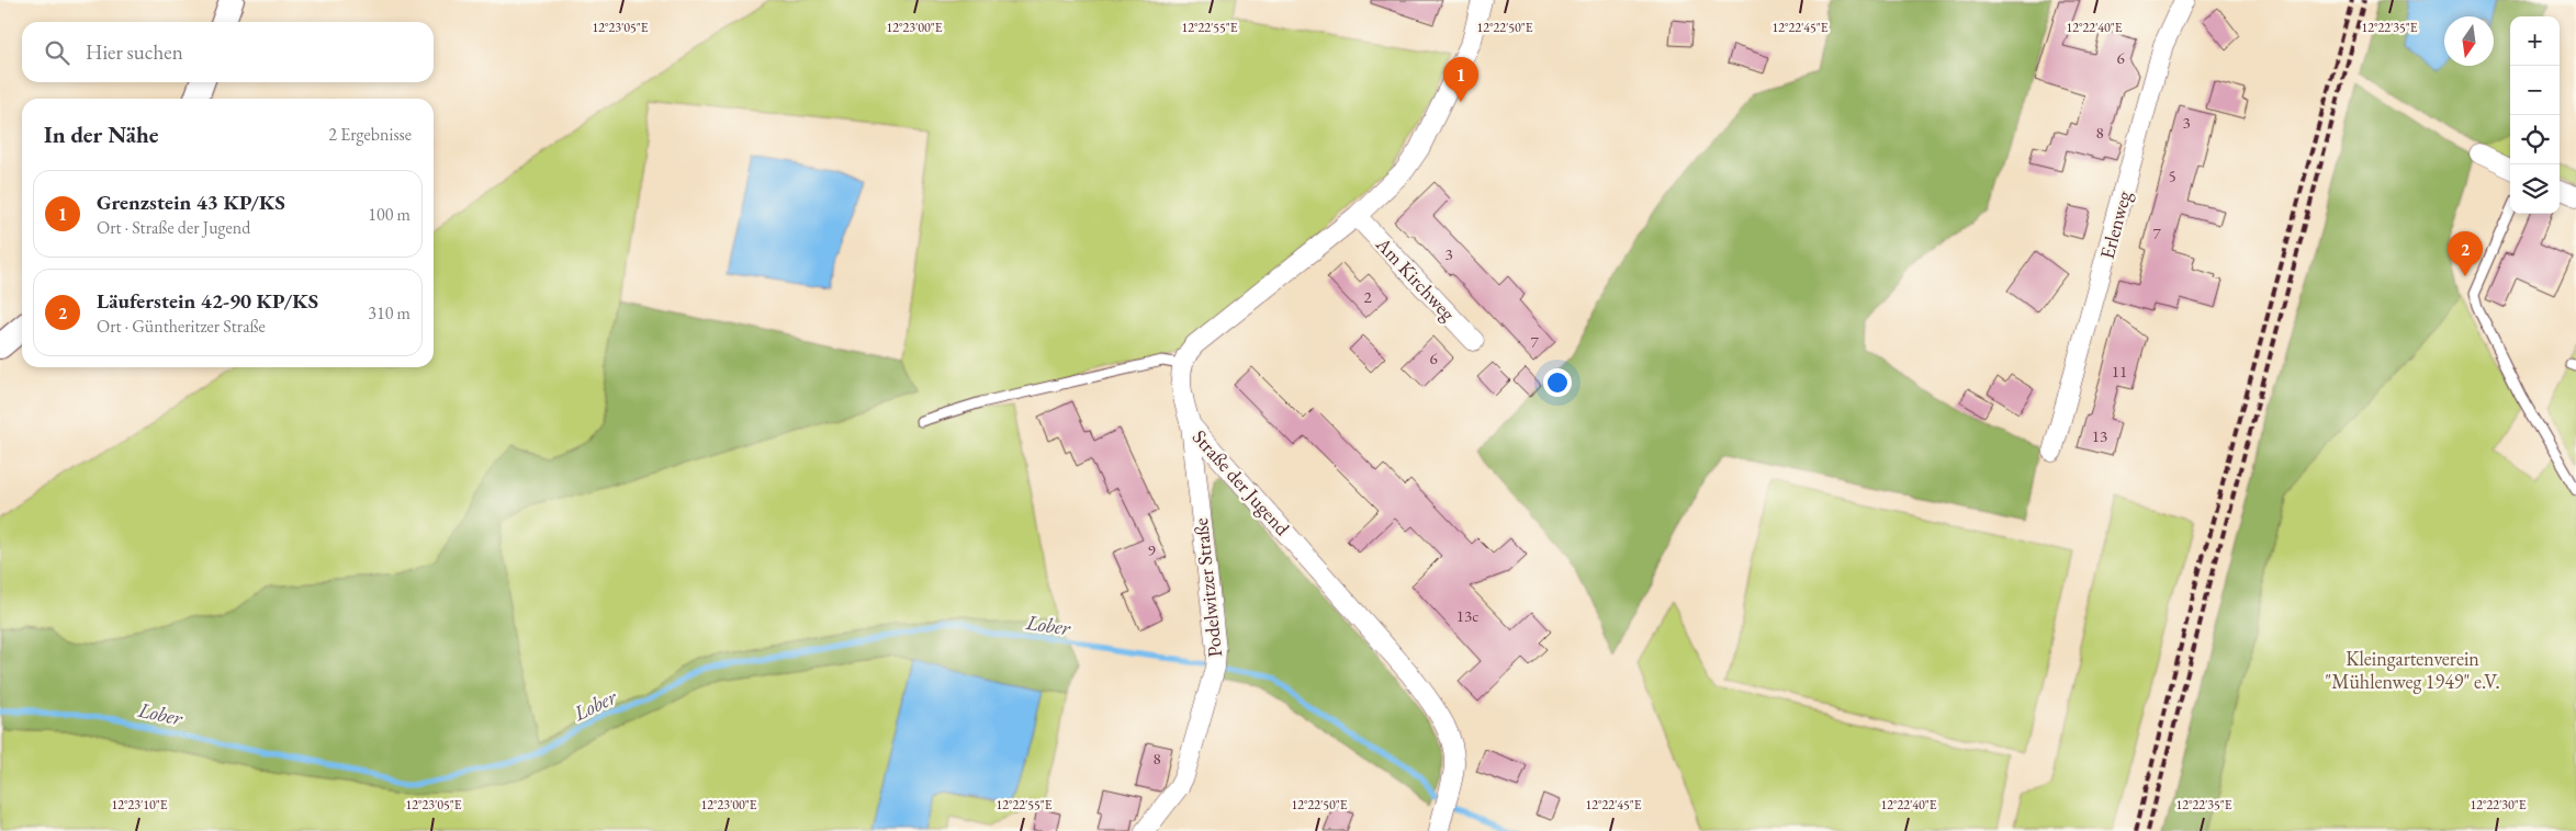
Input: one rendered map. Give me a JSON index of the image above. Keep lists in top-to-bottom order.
{
  "streets": {
    "street": [
      "Erlenweg",
      "Am Kirchweg",
      "Straße der Jugend",
      "Podelwitzer Straße"
    ]
  },
  "crossings": [
    ["Straße der Jugend", "Podelwitzer Straße"]
  ],
  "water": ["Lober"],
  "parks": ["Kleingartenverein \"Mühlenweg 1949\" e.V."],
  "house_numbers": [
    "6",
    "3",
    "8",
    "5",
    "7",
    "3",
    "2",
    "7",
    "6",
    "11",
    "13",
    "9",
    "13c",
    "8"
  ],
  "north": "bottom",
  "page": {
    "map_buttons": ["+", "−"],
    "search": "Hier suchen",
    "pins": ["1", "2"],
    "heading": ["In der Nähe", "2 Ergebnisse"],
    "list": [
      {
        "mark": "1",
        "name": "Grenzstein 43 KP/KS",
        "note": "Ort · Straße der Jugend",
        "value": "100 m"
      },
      {
        "mark": "2",
        "name": "Läuferstein 42-90 KP/KS",
        "note": "Ort · Güntheritzer Straße",
        "value": "310 m"
      }
    ]
  },
  "coordinates": [
    "12°23'05\"E",
    "12°23'00\"E",
    "12°22'55\"E",
    "12°22'50\"E",
    "12°22'45\"E",
    "12°22'40\"E",
    "12°22'35\"E",
    "12°23'10\"E",
    "12°22'30\"E"
  ]
}
